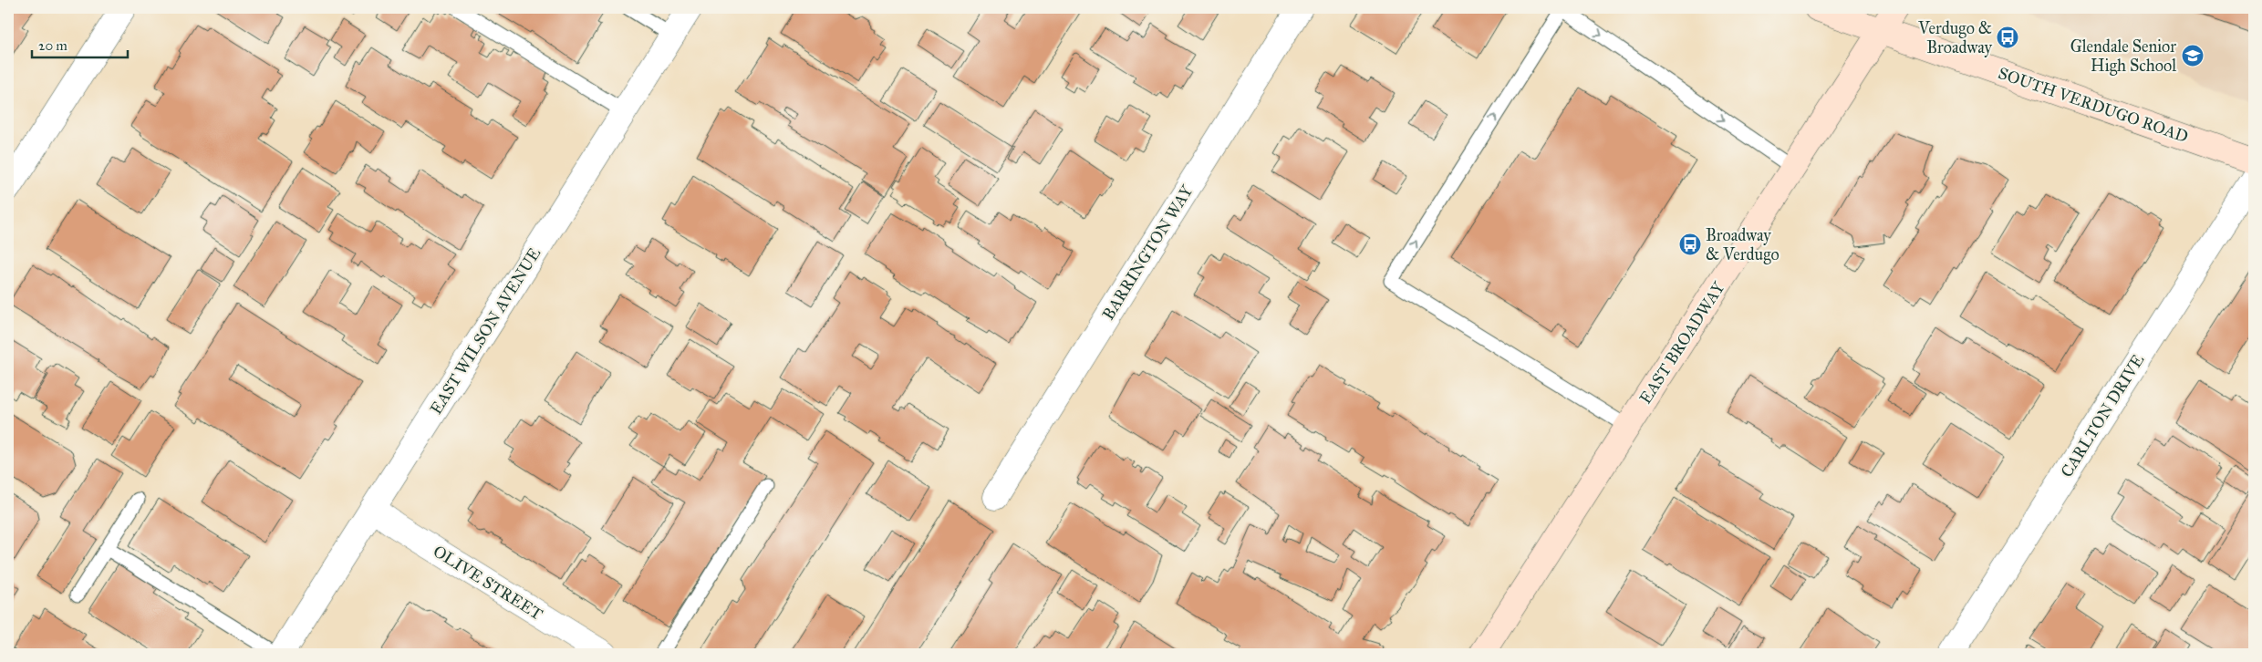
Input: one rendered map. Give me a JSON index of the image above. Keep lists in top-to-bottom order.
{
  "streets": {
    "main road": ["SOUTH VERDUGO ROAD", "EAST BROADWAY"],
    "street": [
      "BARRINGTON WAY",
      "EAST WILSON AVENUE",
      "CARLTON DRIVE",
      "OLIVE STREET"
    ]
  },
  "crossings": [
    ["SOUTH VERDUGO ROAD", "EAST BROADWAY"],
    ["EAST WILSON AVENUE", "OLIVE STREET"]
  ],
  "places": {
    "bus stop": ["Verdugo & Broadway", "Broadway & Verdugo"],
    "school or university": ["Glendale Senior High School"]
  },
  "scale_bar": "20 m"
}
